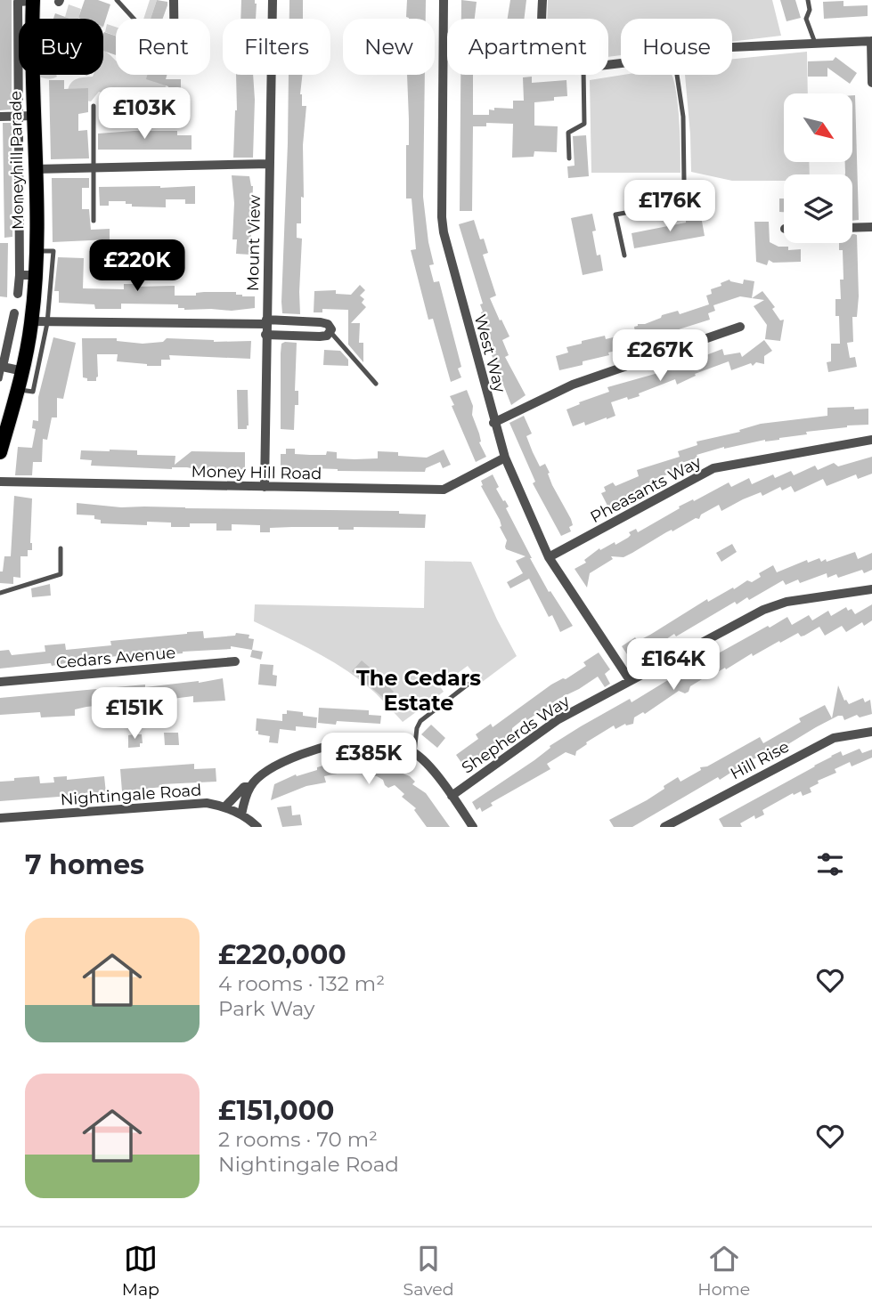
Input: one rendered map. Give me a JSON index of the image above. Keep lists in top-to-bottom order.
{
  "streets": {
    "main road": ["Moneyhill Parade"],
    "street": [
      "Mount View",
      "West Way",
      "Money Hill Road",
      "Pheasants Way",
      "Cedars Avenue",
      "Shepherds Way",
      "Hill Rise",
      "Nightingale Road"
    ]
  },
  "crossings": [
    ["Mount View", "Money Hill Road"],
    ["West Way", "Money Hill Road"],
    ["West Way", "Pheasants Way"],
    ["West Way", "Shepherds Way"]
  ],
  "districts": ["The Cedars Estate"],
  "north": "bottom right",
  "page": {
    "chip": [
      "Buy",
      "Rent",
      "Filters",
      "New",
      "Apartment",
      "House"
    ],
    "price": [
      "£103K",
      "£176K",
      "£220K",
      "£267K",
      "£164K",
      "£151K",
      "£385K"
    ],
    "heading": "7 homes",
    "list": [
      {
        "name": "£220,000",
        "note": "4 rooms · 132 m² · Park Way"
      },
      {
        "name": "£151,000",
        "note": "2 rooms · 70 m² · Nightingale Road"
      }
    ],
    "tabs": ["Map", "Saved", "Home"]
  }
}
